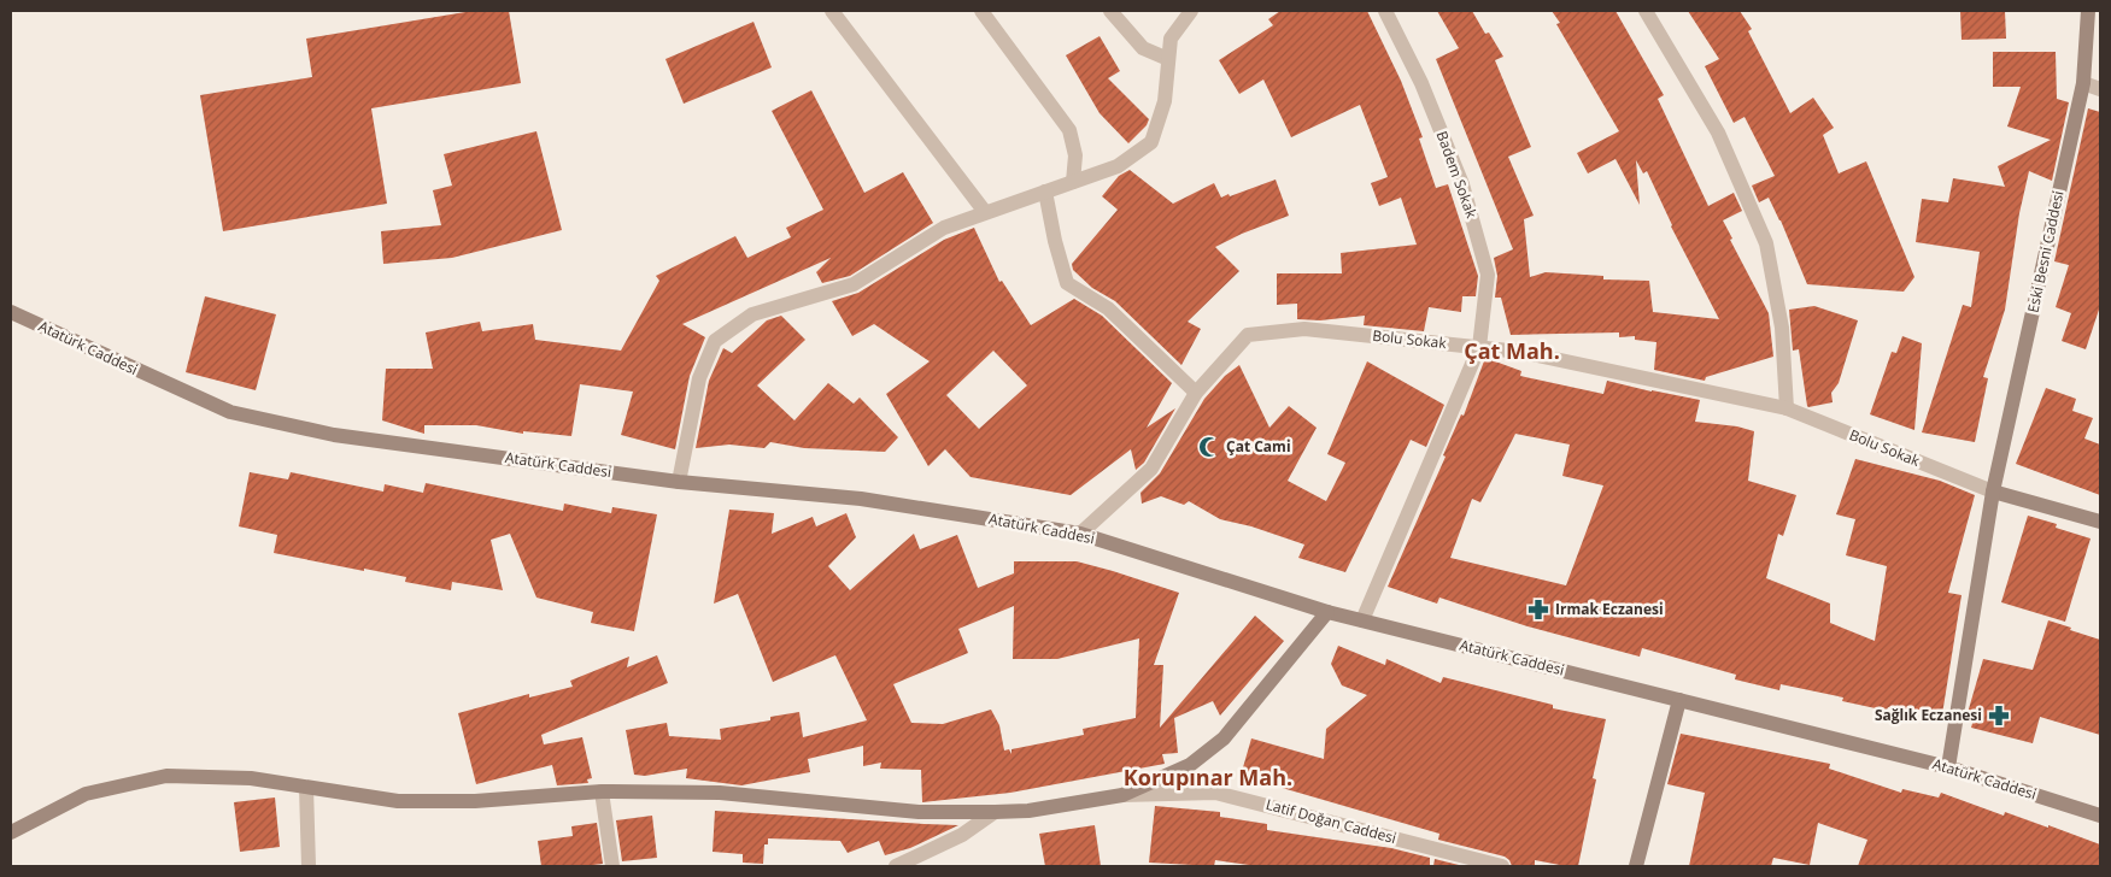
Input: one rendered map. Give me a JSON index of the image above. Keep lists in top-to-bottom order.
{
  "streets": {
    "street": [
      "Badem Sokak",
      "Eski Besni Caddesi",
      "Bolu Sokak",
      "Atatürk Caddesi",
      "Latif Doğan Caddesi"
    ]
  },
  "crossings": [
    ["Badem Sokak", "Bolu Sokak"],
    ["Badem Sokak", "Atatürk Caddesi"],
    ["Eski Besni Caddesi", "Bolu Sokak"],
    ["Eski Besni Caddesi", "Atatürk Caddesi"],
    ["Bolu Sokak", "Atatürk Caddesi"]
  ],
  "districts": ["Çat Mah.", "Korupınar Mah."],
  "places": {
    "mosque": ["Çat Cami"],
    "pharmacy": ["Irmak Eczanesi", "Sağlık Eczanesi"]
  }
}
